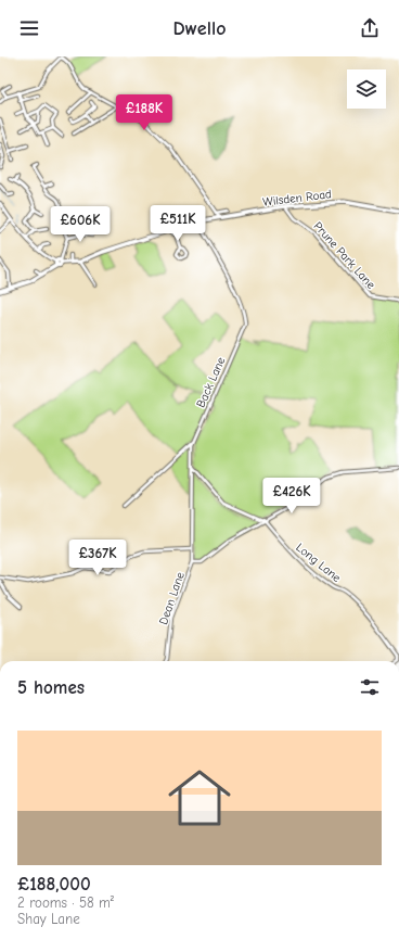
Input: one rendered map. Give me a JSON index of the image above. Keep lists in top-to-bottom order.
{
  "streets": {
    "main road": ["Wilsden Road"],
    "street": [
      "Prune Park Lane",
      "Back Lane",
      "Long Lane",
      "Dean Lane"
    ]
  },
  "crossings": [
    ["Wilsden Road", "Prune Park Lane"],
    ["Wilsden Road", "Back Lane"],
    ["Back Lane", "Dean Lane"]
  ],
  "page": {
    "header": "Dwello",
    "price": [
      "£188K",
      "£511K",
      "£606K",
      "£426K",
      "£367K"
    ],
    "heading": "5 homes",
    "list": [
      {
        "name": "£188,000",
        "note": "2 rooms · 58 m² · Shay Lane"
      }
    ]
  }
}
